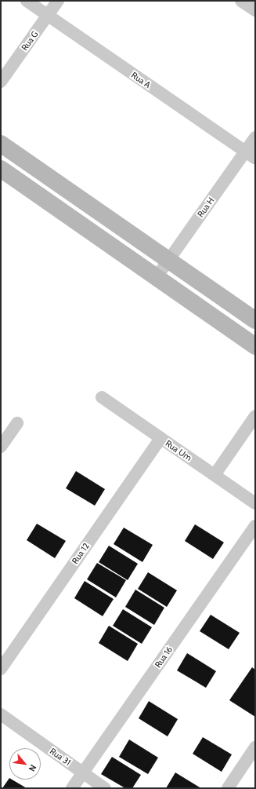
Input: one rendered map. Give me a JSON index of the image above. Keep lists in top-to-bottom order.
{
  "streets": {
    "street": [
      "Rua G",
      "Rua A",
      "Rua H",
      "Rua Um",
      "Rua 12",
      "Rua 16",
      "Rua 31"
    ]
  },
  "crossings": [
    ["Rua G", "Rua A"],
    ["Rua A", "Rua H"],
    ["Rua Um", "Rua 12"],
    ["Rua 16", "Rua 31"]
  ],
  "north": "bottom right"
}
